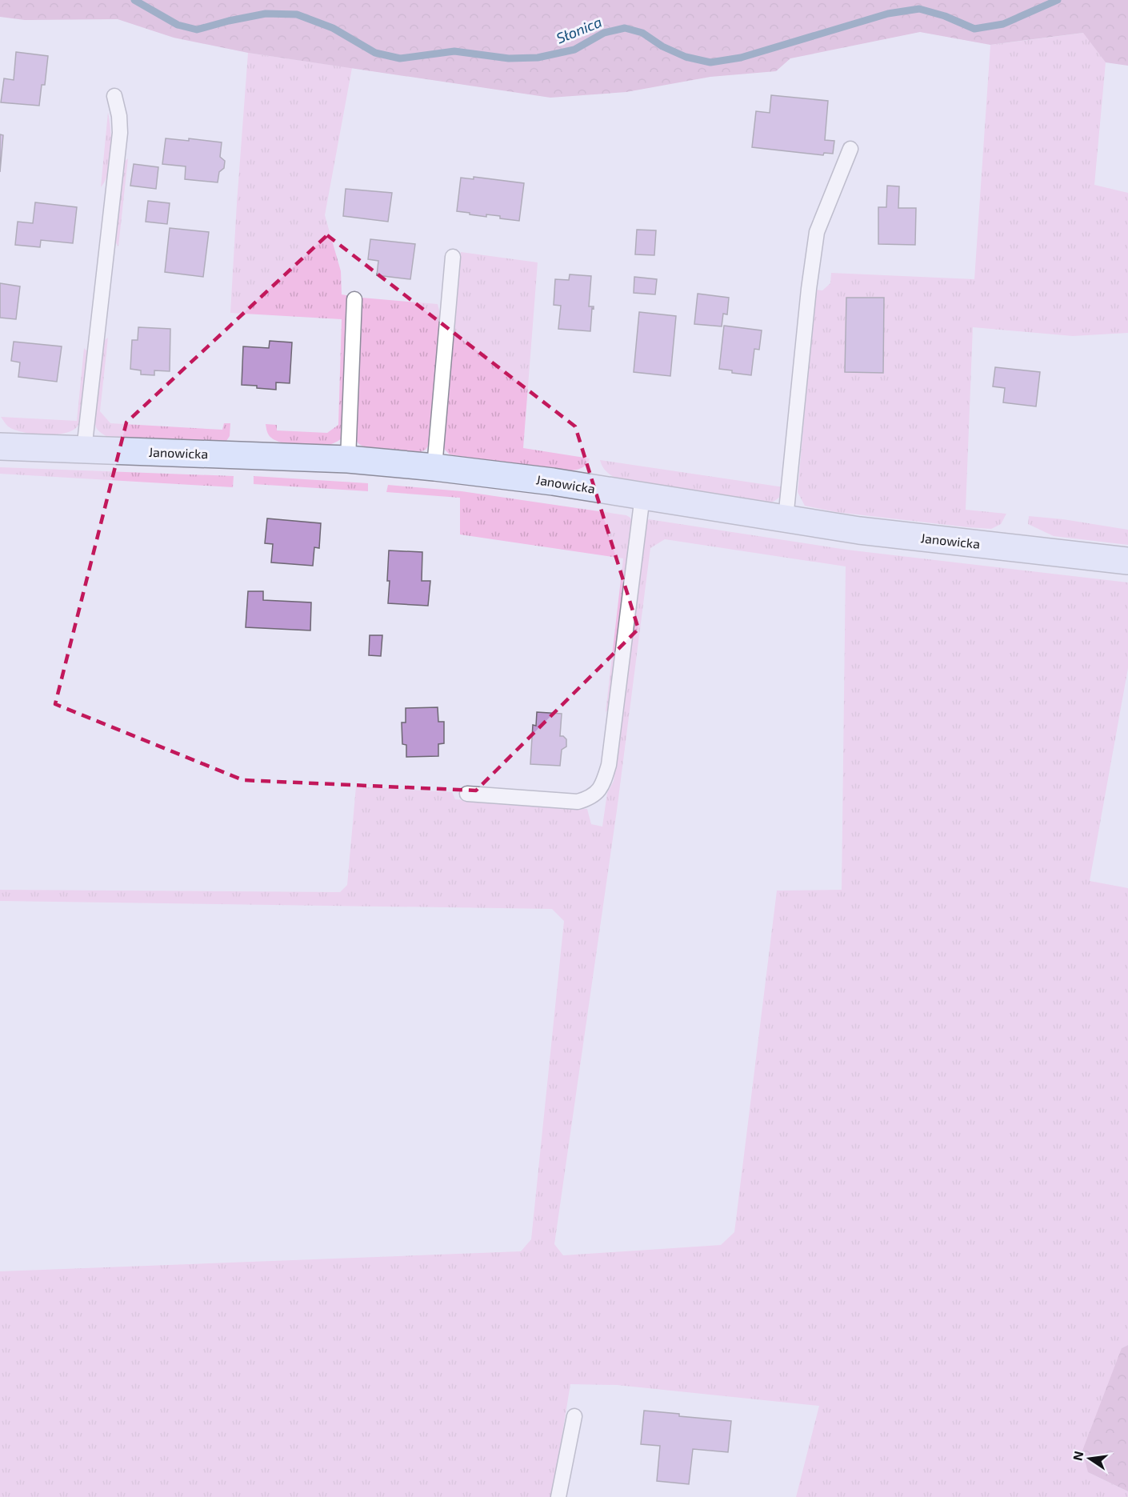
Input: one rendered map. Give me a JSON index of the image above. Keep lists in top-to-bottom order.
{
  "streets": {
    "street": ["Janowicka"]
  },
  "water": ["Słonica"],
  "north": "left"
}
